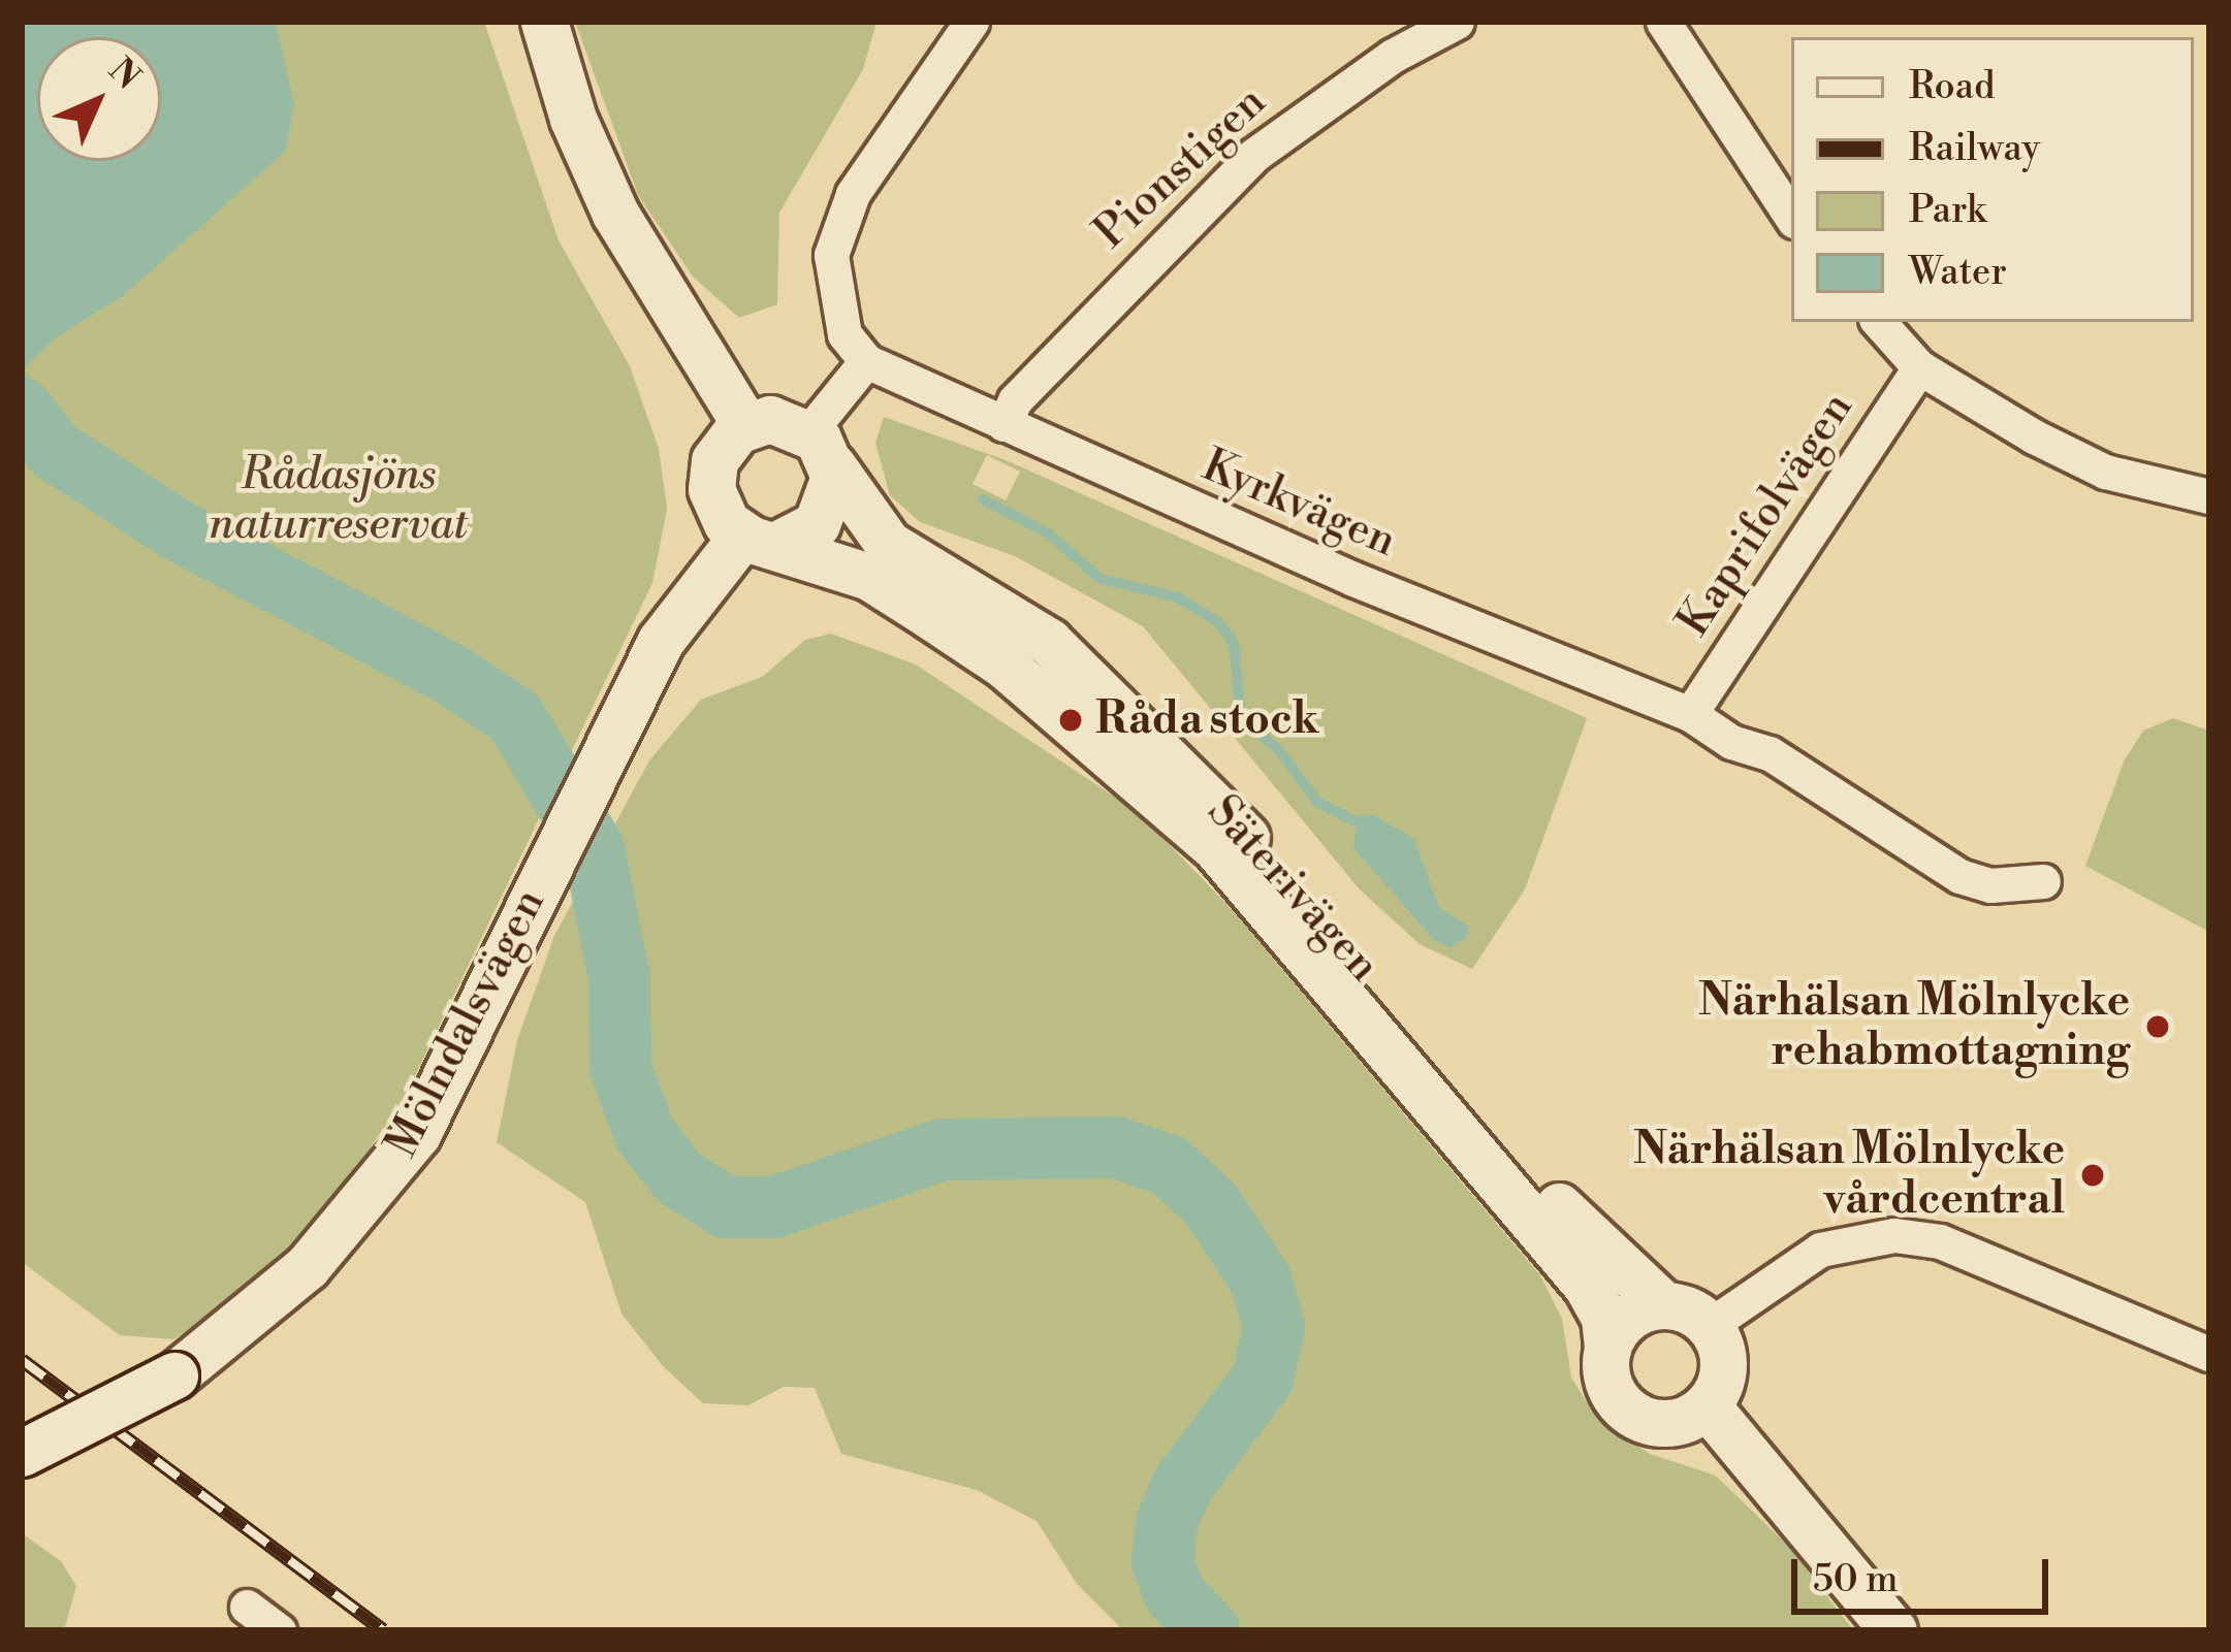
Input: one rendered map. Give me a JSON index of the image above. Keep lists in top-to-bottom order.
{
  "streets": {
    "street": [
      "Pionstigen",
      "Kyrkvägen",
      "Kaprifolvägen",
      "Säterivägen",
      "Mölndalsvägen"
    ]
  },
  "crossings": [
    ["Pionstigen", "Kyrkvägen"],
    ["Kyrkvägen", "Kaprifolvägen"],
    ["Säterivägen", "Mölndalsvägen"]
  ],
  "parks": ["Rådasjöns naturreservat"],
  "places": ["Råda stock", "Närhälsan Mölnlycke rehabmottagning", "Närhälsan Mölnlycke vårdcentral"],
  "legend": [
    "Road",
    "Railway",
    "Park",
    "Water"
  ],
  "scale_bar": "50 m",
  "north": "top right"
}
